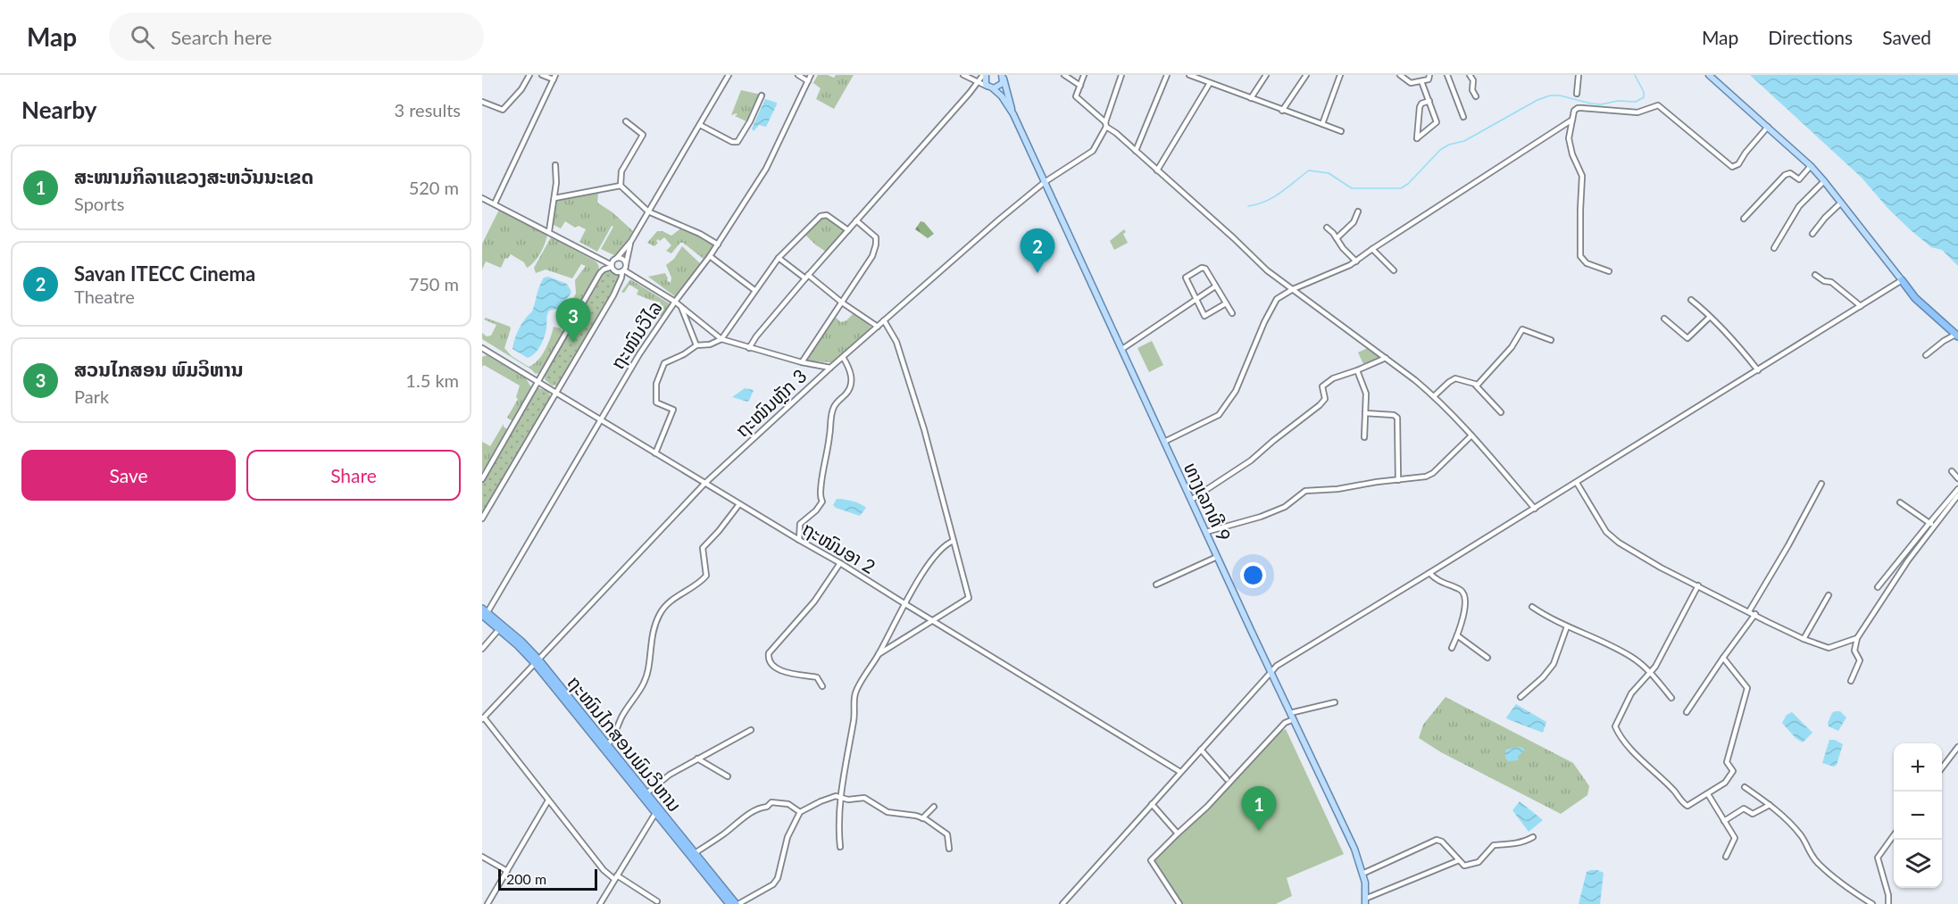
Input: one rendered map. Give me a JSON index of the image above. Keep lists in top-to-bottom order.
{
  "streets": {
    "highway": ["ຖະໜົນໄກສອນພົມວິຫານ"],
    "main road": ["ທາງເລກທີ 9"],
    "street": ["ຖະໜົນວິໄລ", "ຖະໜົນຫຼັກ 3", "ຖະໜົນອາ 2"]
  },
  "crossings": [
    ["ຖະໜົນວິໄລ", "ຖະໜົນອາ 2"],
    ["ຖະໜົນວິໄລ", "ຖະໜົນໄກສອນພົມວິຫານ"],
    ["ຖະໜົນຫຼັກ 3", "ທາງເລກທີ 9"],
    ["ຖະໜົນຫຼັກ 3", "ຖະໜົນອາ 2"],
    ["ຖະໜົນຫຼັກ 3", "ຖະໜົນໄກສອນພົມວິຫານ"]
  ],
  "scale_bar": "200 m",
  "page": {
    "header": "Map",
    "search": "Search here",
    "nav": ["Map", "Directions", "Saved"],
    "heading": ["Nearby", "3 results"],
    "list": [
      {
        "mark": "1",
        "name": "ສະໜາມກິລາແຂວງສະຫວັນນະເຂດ",
        "note": "Sports",
        "value": "520 m"
      },
      {
        "mark": "2",
        "name": "Savan ITECC Cinema",
        "note": "Theatre",
        "value": "750 m"
      },
      {
        "mark": "3",
        "name": "ສວນໄກສອນ ພົມວິຫານ",
        "note": "Park",
        "value": "1.5 km"
      }
    ],
    "pins": ["2", "3", "1"],
    "buttons": ["Save", "Share"],
    "map_buttons": ["+", "−"],
    "scale": "200 m"
  }
}
